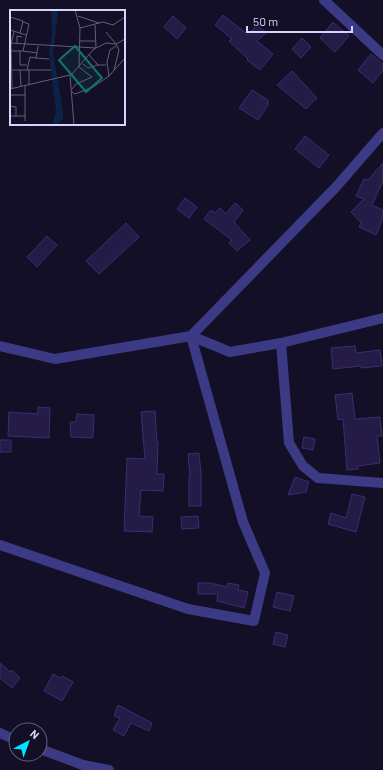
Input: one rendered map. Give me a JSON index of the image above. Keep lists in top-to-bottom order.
{
  "scale_bar": "50 m",
  "north": "top right"
}
